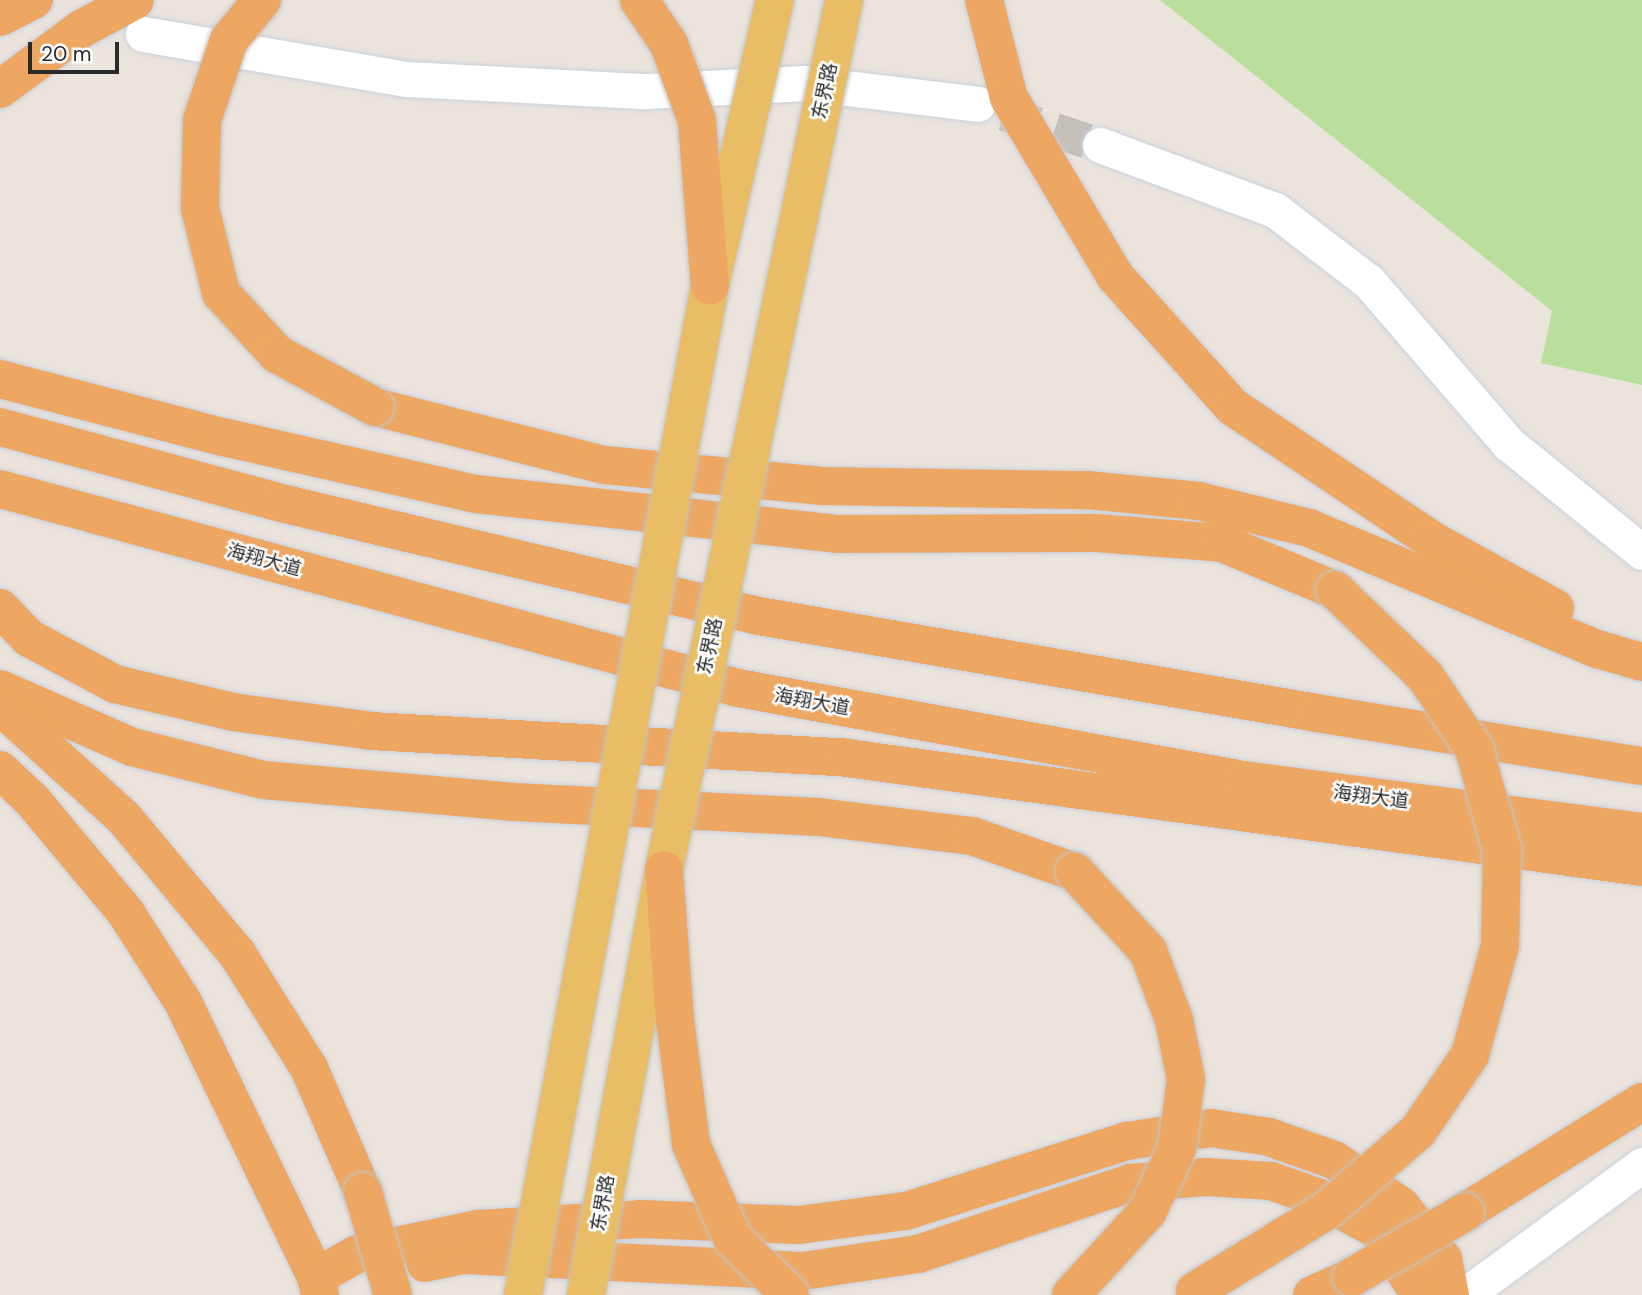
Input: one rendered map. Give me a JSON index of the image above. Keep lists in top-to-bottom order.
{
  "streets": {
    "highway": ["海翔大道"],
    "main road": ["东界路"]
  },
  "scale_bar": "20 m"
}
